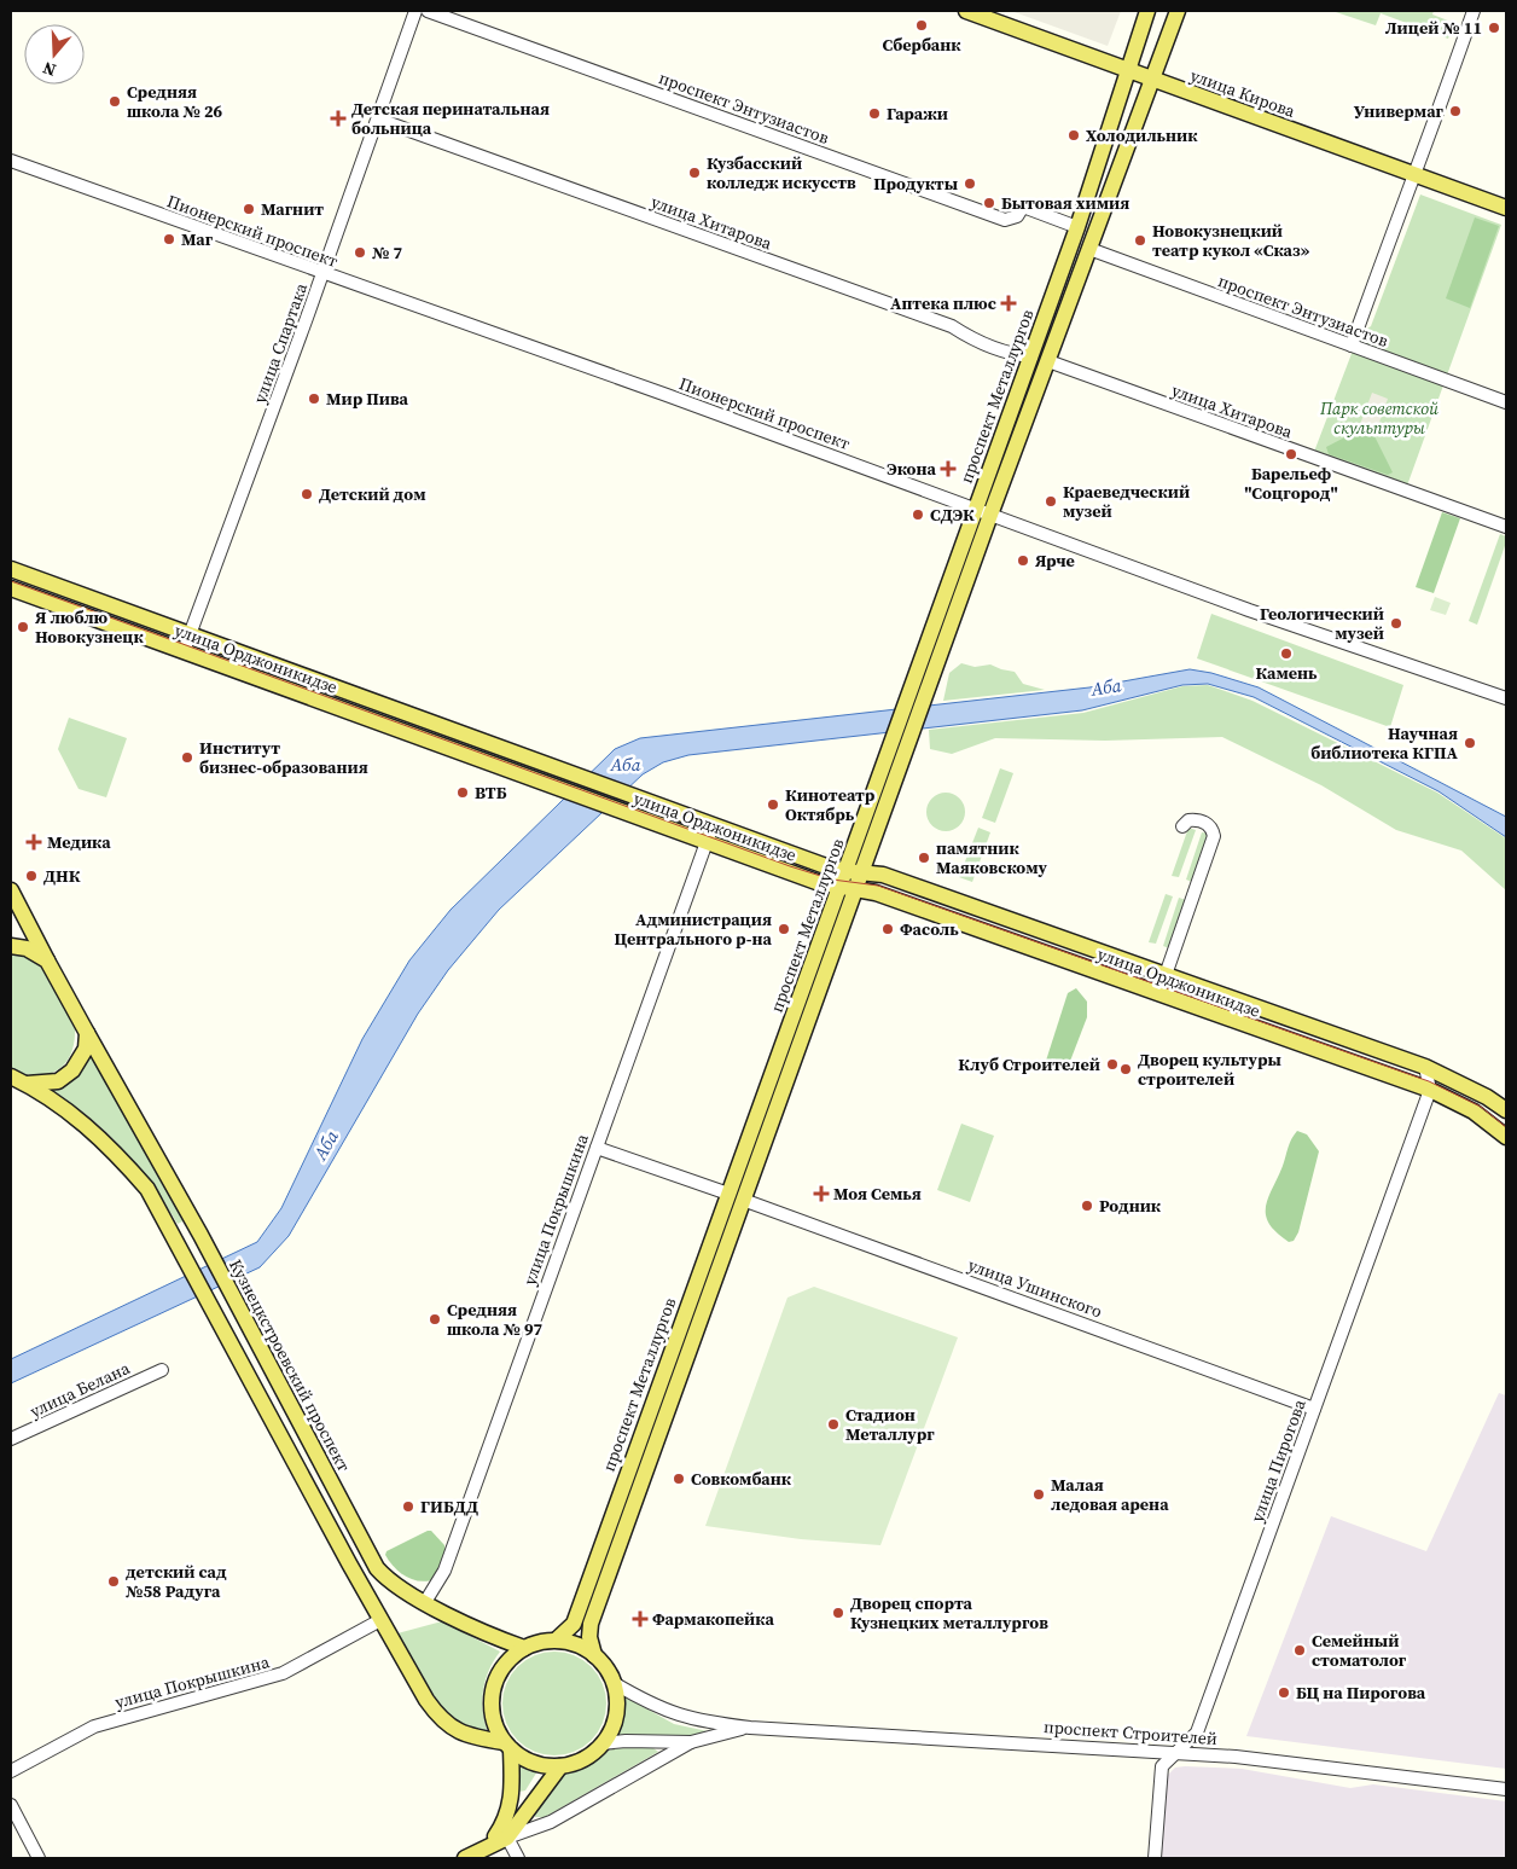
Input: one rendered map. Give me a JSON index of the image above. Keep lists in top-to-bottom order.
{
  "streets": {
    "main road": [
      "улица Кирова",
      "проспект Металлургов",
      "улица Орджоникидзе",
      "Кузнецкстроевский проспект"
    ],
    "street": [
      "проспект Энтузиастов",
      "улица Хитарова",
      "Пионерский проспект",
      "улица Спартака",
      "улица Покрышкина",
      "улица Ушинского",
      "улица Белана",
      "улица Пирогова",
      "проспект Строителей"
    ]
  },
  "crossings": [
    ["улица Кирова", "проспект Металлургов"],
    ["проспект Энтузиастов", "проспект Металлургов"],
    ["улица Хитарова", "улица Спартака"],
    ["улица Хитарова", "проспект Металлургов"],
    ["Пионерский проспект", "улица Спартака"],
    ["Пионерский проспект", "проспект Металлургов"],
    ["улица Спартака", "улица Орджоникидзе"],
    ["проспект Металлургов", "улица Орджоникидзе"],
    ["проспект Металлургов", "улица Ушинского"],
    ["проспект Металлургов", "Кузнецкстроевский проспект"],
    ["улица Орджоникидзе", "улица Покрышкина"],
    ["улица Орджоникидзе", "улица Пирогова"],
    ["улица Покрышкина", "Кузнецкстроевский проспект"],
    ["улица Ушинского", "улица Пирогова"],
    ["улица Пирогова", "проспект Строителей"]
  ],
  "water": ["Аба"],
  "parks": ["Парк советской скульптуры"],
  "places": {
    "other": [
      "Сбербанк",
      "Лицей № 11",
      "Средняя школа № 26",
      "Универмаг",
      "Гаражи",
      "Холодильник",
      "Кузбасский колледж искусств",
      "Продукты",
      "Бытовая химия",
      "Магнит",
      "Маг",
      "Новокузнецкий театр кукол «Сказ»",
      "№ 7",
      "Мир Пива",
      "Барельеф \"Соцгород\"",
      "Детский дом",
      "Краеведческий музей",
      "СДЭК",
      "Ярче",
      "Геологический музей",
      "Я люблю Новокузнецк",
      "Камень",
      "Научная библиотека КГПА",
      "Институт бизнес-образования",
      "ВТБ",
      "Кинотеатр Октябрь",
      "памятник Маяковскому",
      "ДНК",
      "Администрация Центрального р-на",
      "Фасоль",
      "Клуб Строителей",
      "Дворец культуры строителей",
      "Родник",
      "Средняя школа № 97",
      "Стадион Металлург",
      "Совкомбанк",
      "Малая ледовая арена",
      "ГИБДД",
      "детский сад №58 Радуга",
      "Дворец спорта Кузнецких металлургов",
      "Семейный стоматолог",
      "БЦ на Пирогова"
    ],
    "health": [
      "Детская перинатальная больница",
      "Аптека плюс",
      "Экона",
      "Медика",
      "Моя Семья",
      "Фармакопейка"
    ]
  },
  "north": "bottom"
}
